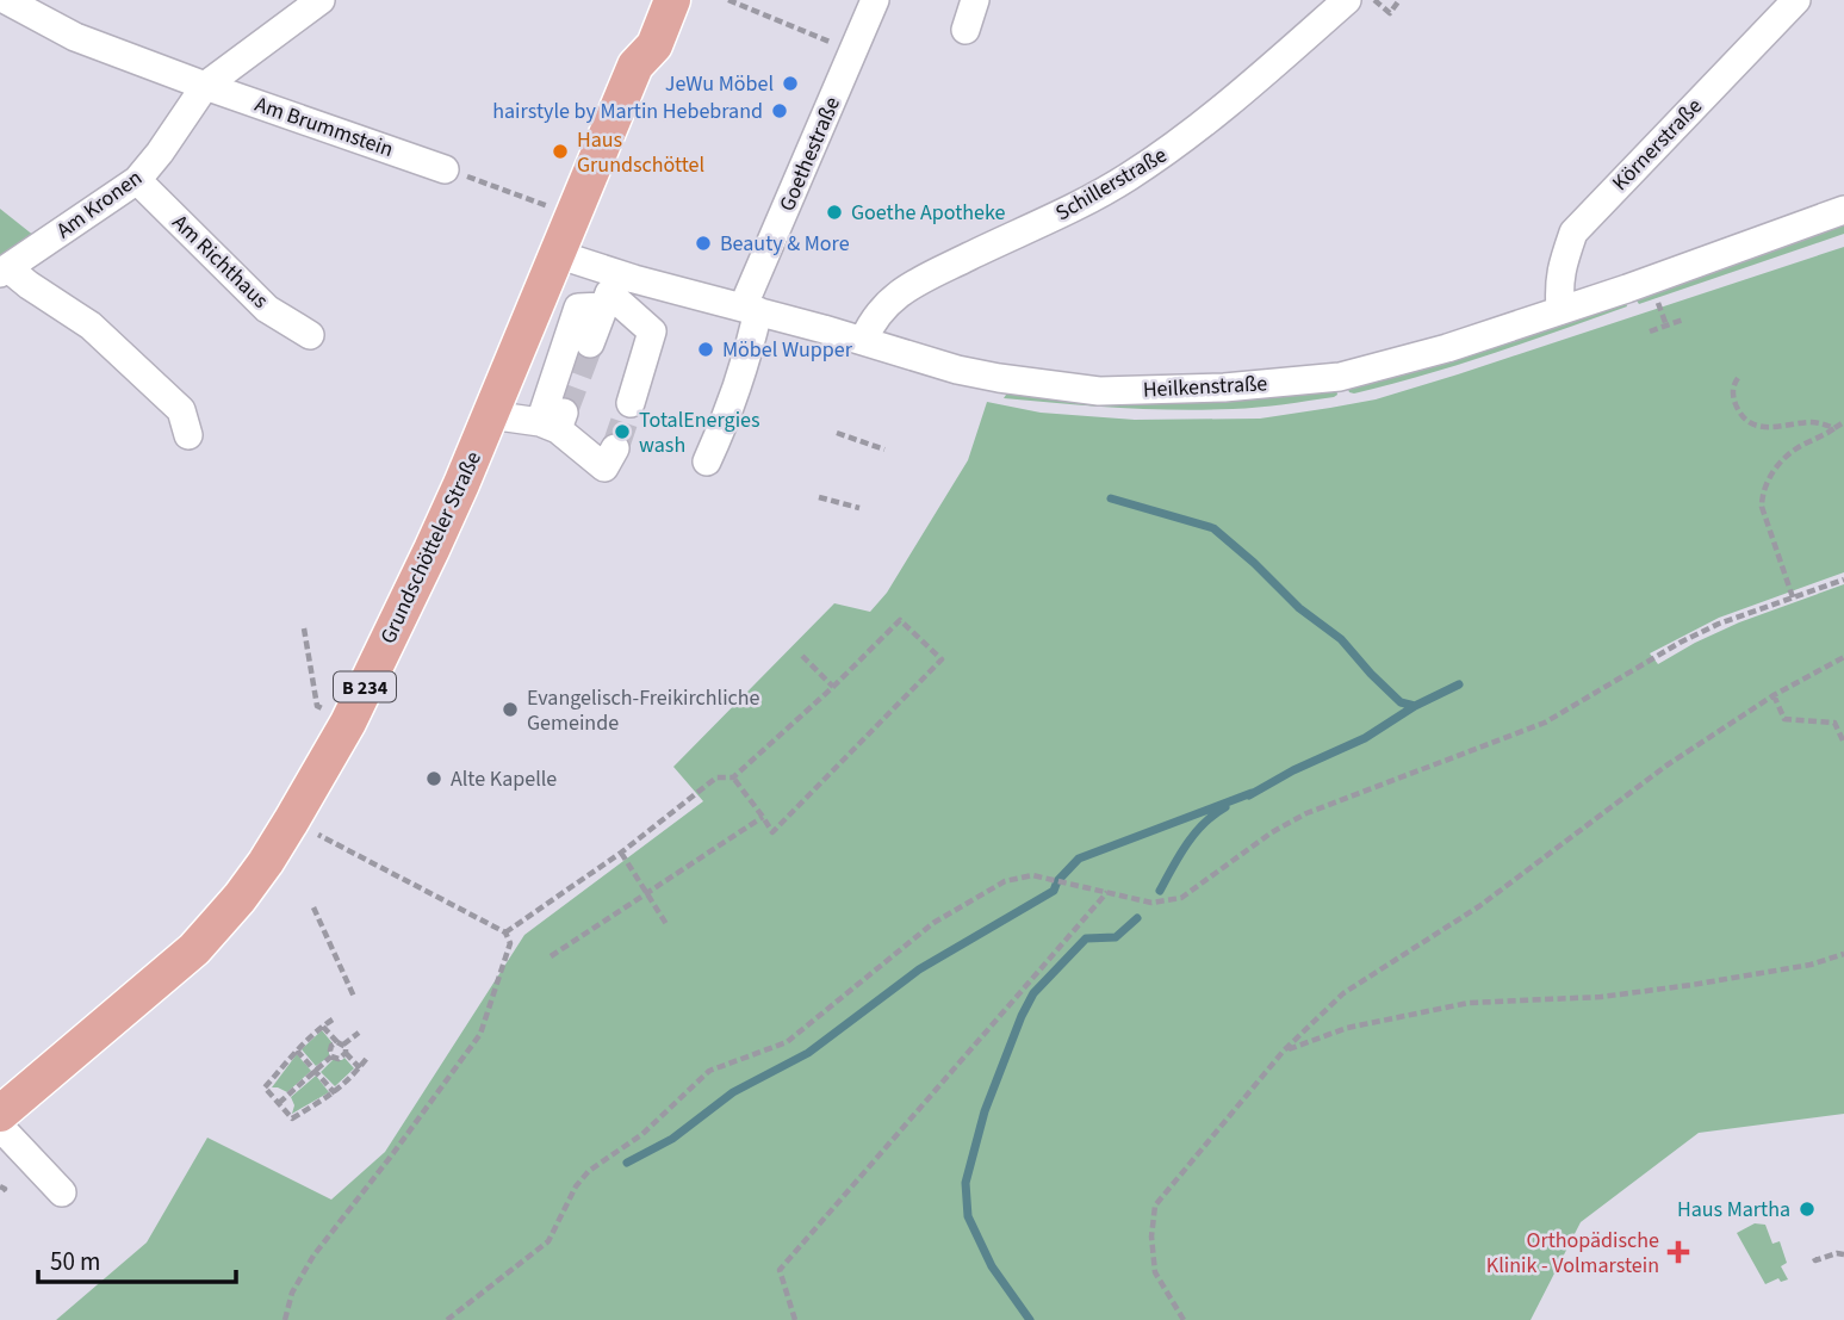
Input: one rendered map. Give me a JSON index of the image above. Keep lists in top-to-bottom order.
{
  "streets": {
    "main road": ["Grundschötteler Straße", "B 234"],
    "street": [
      "Am Brummstein",
      "Körnerstraße",
      "Goethestraße",
      "Schillerstraße",
      "Am Kronen",
      "Am Richthaus",
      "Heilkenstraße"
    ]
  },
  "crossings": [
    ["Am Brummstein", "Am Kronen"],
    ["Körnerstraße", "Heilkenstraße"],
    ["Goethestraße", "Heilkenstraße"],
    ["Schillerstraße", "Heilkenstraße"],
    ["Am Kronen", "Am Richthaus"],
    ["Heilkenstraße", "Grundschötteler Straße"]
  ],
  "places": {
    "other": [
      "JeWu Möbel",
      "hairstyle by Martin Hebebrand",
      "Haus Grundschöttel",
      "Goethe Apotheke",
      "Beauty & More",
      "Möbel Wupper",
      "TotalEnergies wash",
      "Evangelisch-Freikirchliche Gemeinde",
      "Alte Kapelle",
      "Haus Martha"
    ],
    "health": ["Orthopädische Klinik - Volmarstein"]
  },
  "scale_bar": "50 m"
}
